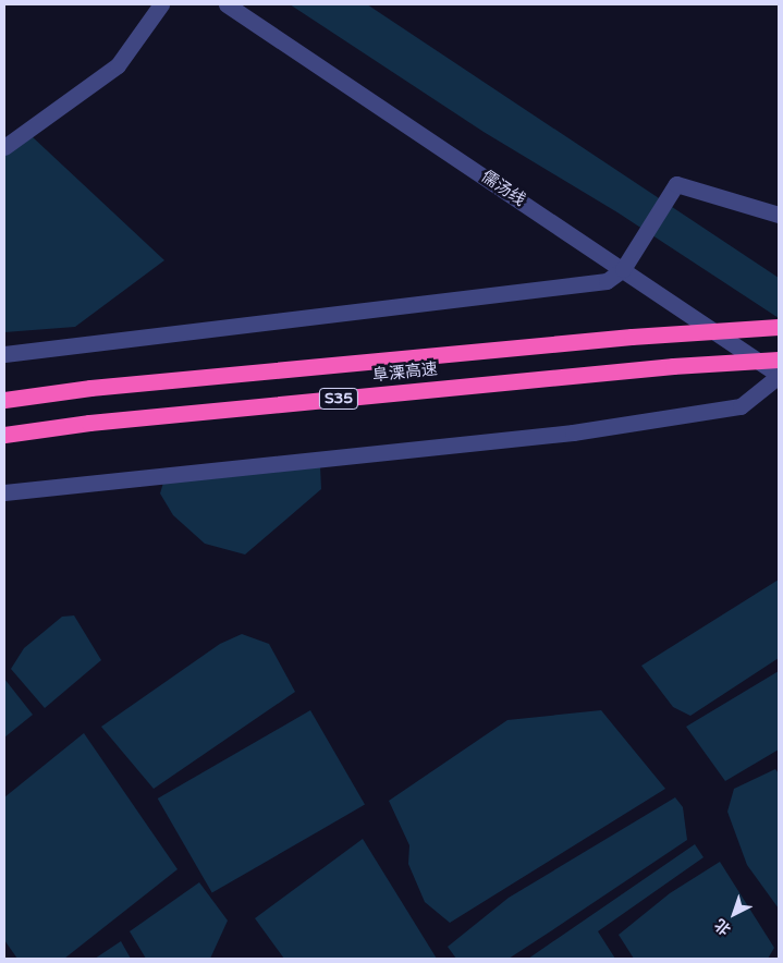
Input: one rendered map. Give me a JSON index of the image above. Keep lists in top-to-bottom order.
{
  "streets": {
    "highway": ["阜溧高速", "S35"],
    "street": ["儒汤线"]
  },
  "north": "bottom left"
}
